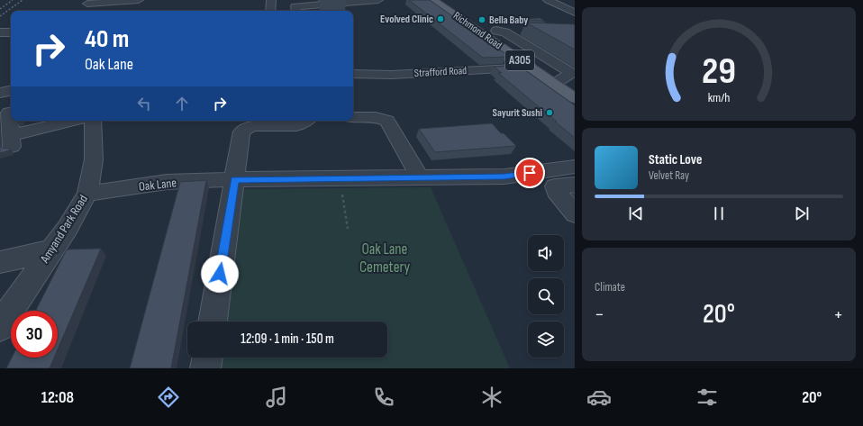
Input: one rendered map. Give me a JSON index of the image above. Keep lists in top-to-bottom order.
{
  "streets": {
    "main road": ["Richmond Road", "A305"],
    "street": ["Strafford Road", "Oak Lane", "Amyand Park Road"]
  },
  "crossings": [
    ["Richmond Road", "Strafford Road"],
    ["Oak Lane", "Amyand Park Road"]
  ],
  "parks": ["Oak Lane Cemetery"],
  "places": ["Evolved Clinic", "Bella Baby", "Sayurit Sushi"],
  "page": {
    "turn": ["40 m", "Oak Lane"],
    "song": ["Static Love", "Velvet Ray"],
    "tile": "Climate",
    "heat": ["−", "20°", "+"],
    "limit": "30",
    "trip": "12:09 · 1 min · 150 m",
    "tabs": ["12:08", "20°"],
    "gauge": ["29", "km/h"]
  }
}
